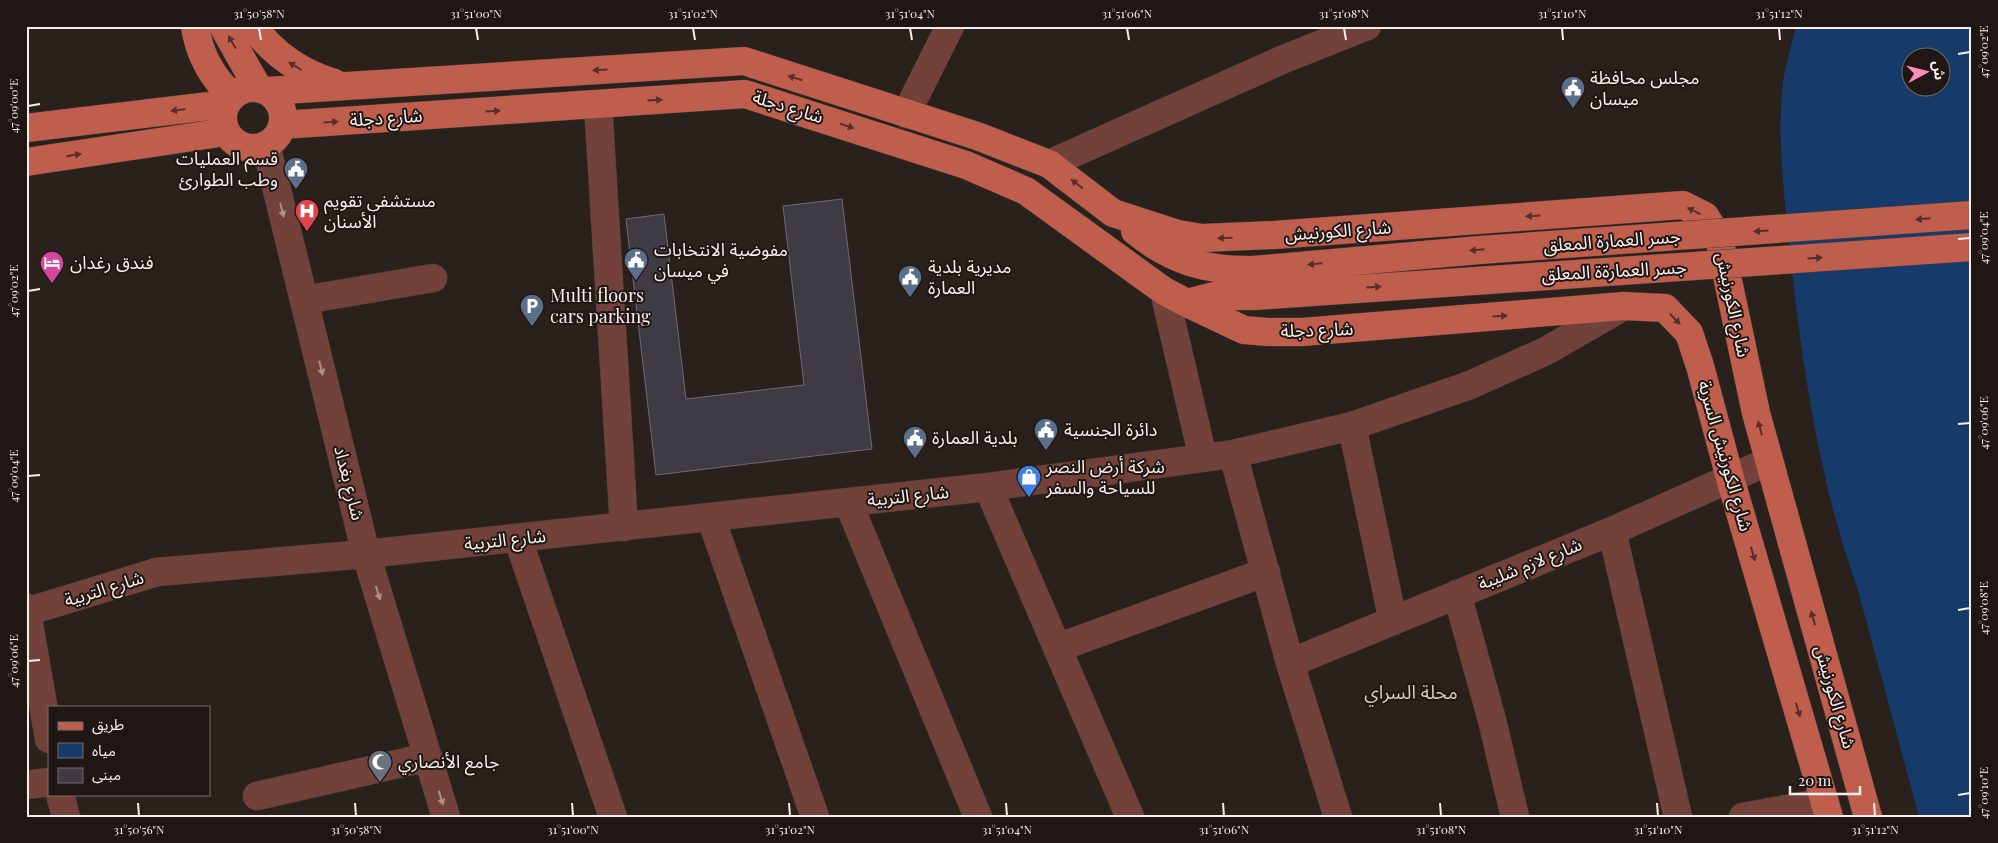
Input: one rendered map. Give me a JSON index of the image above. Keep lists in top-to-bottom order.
{
  "streets": {
    "main road": [
      "شارع دجلة",
      "شارع الكورنيش",
      "جسر العمارة المعلق",
      "جسر العمارةة المعلق",
      "شارع الكورنيش السرية"
    ],
    "street": ["شارع بغداد", "شارع التربية", "شارع لازم شليبة"]
  },
  "crossings": [
    ["شارع دجلة", "شارع الكورنيش"],
    ["شارع دجلة", "جسر العمارة المعلق"],
    ["شارع دجلة", "جسر العمارةة المعلق"],
    ["شارع دجلة", "شارع الكورنيش السرية"],
    ["شارع دجلة", "شارع بغداد"],
    ["شارع الكورنيش", "شارع لازم شليبة"],
    ["جسر العمارة المعلق", "جسر العمارةة المعلق"],
    ["شارع الكورنيش السرية", "شارع التربية"],
    ["شارع الكورنيش السرية", "شارع لازم شليبة"],
    ["شارع بغداد", "شارع التربية"]
  ],
  "one_way": ["جسر العمارة المعلق", "جسر العمارةة المعلق", "شارع الكورنيش السرية"],
  "districts": ["محلة السراي"],
  "places": {
    "public building": [
      "مجلس محافظة ميسان",
      "قسم العمليات وطب الطوارئ",
      "مفوضية الانتخابات في ميسان",
      "مديرية بلدية العمارة",
      "دائرة الجنسية",
      "بلدية العمارة"
    ],
    "hospital": ["مستشفى تقويم الأسنان"],
    "hotel": ["فندق رغدان"],
    "parking": ["Multi floors cars parking"],
    "shop": ["شركة أرض النصر للسياحة والسفر"],
    "mosque": ["جامع الأنصاري"]
  },
  "legend": ["طريق", "مياه", "مبنى"],
  "scale_bar": "20 m",
  "north": "right",
  "coordinates": [
    "31°50'58\"N",
    "31°51'00\"N",
    "31°51'02\"N",
    "31°51'04\"N",
    "31°51'06\"N",
    "31°51'08\"N",
    "31°51'10\"N",
    "31°51'12\"N",
    "47°09'02\"E",
    "47°09'00\"E",
    "47°09'04\"E",
    "47°09'06\"E",
    "47°09'08\"E",
    "47°09'10\"E",
    "31°50'56\"N"
  ]
}
